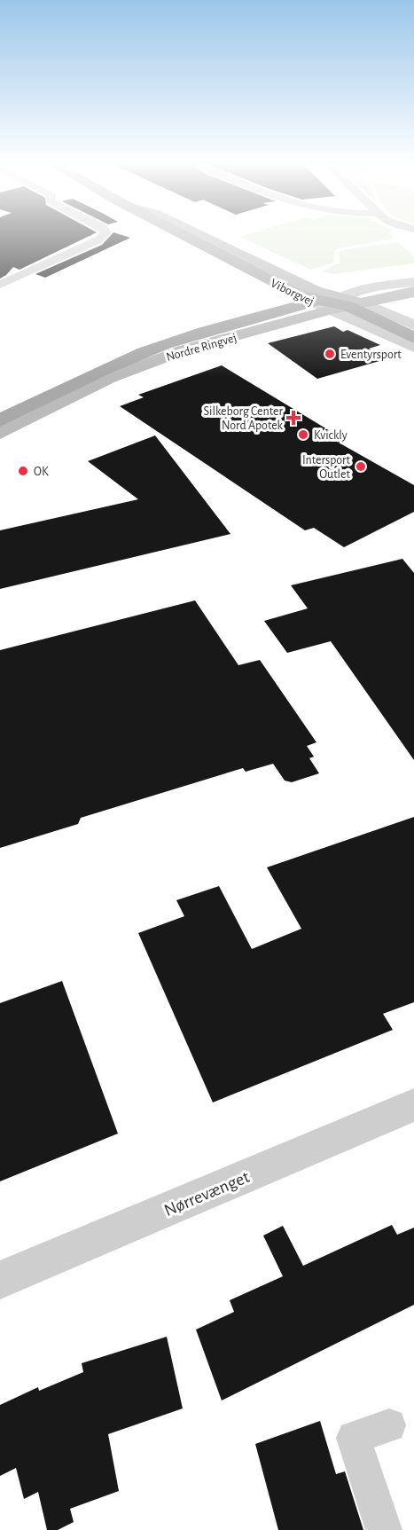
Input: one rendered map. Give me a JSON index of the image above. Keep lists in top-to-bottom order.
{
  "streets": {
    "main road": ["Viborgvej", "Nordre Ringvej"],
    "street": ["Nørrevænget"]
  },
  "crossings": [
    ["Viborgvej", "Nordre Ringvej"]
  ],
  "places": {
    "other": [
      "Eventyrsport",
      "Kvickly",
      "Intersport Outlet",
      "OK"
    ],
    "health": ["Silkeborg Center Nord Apotek"]
  }
}
